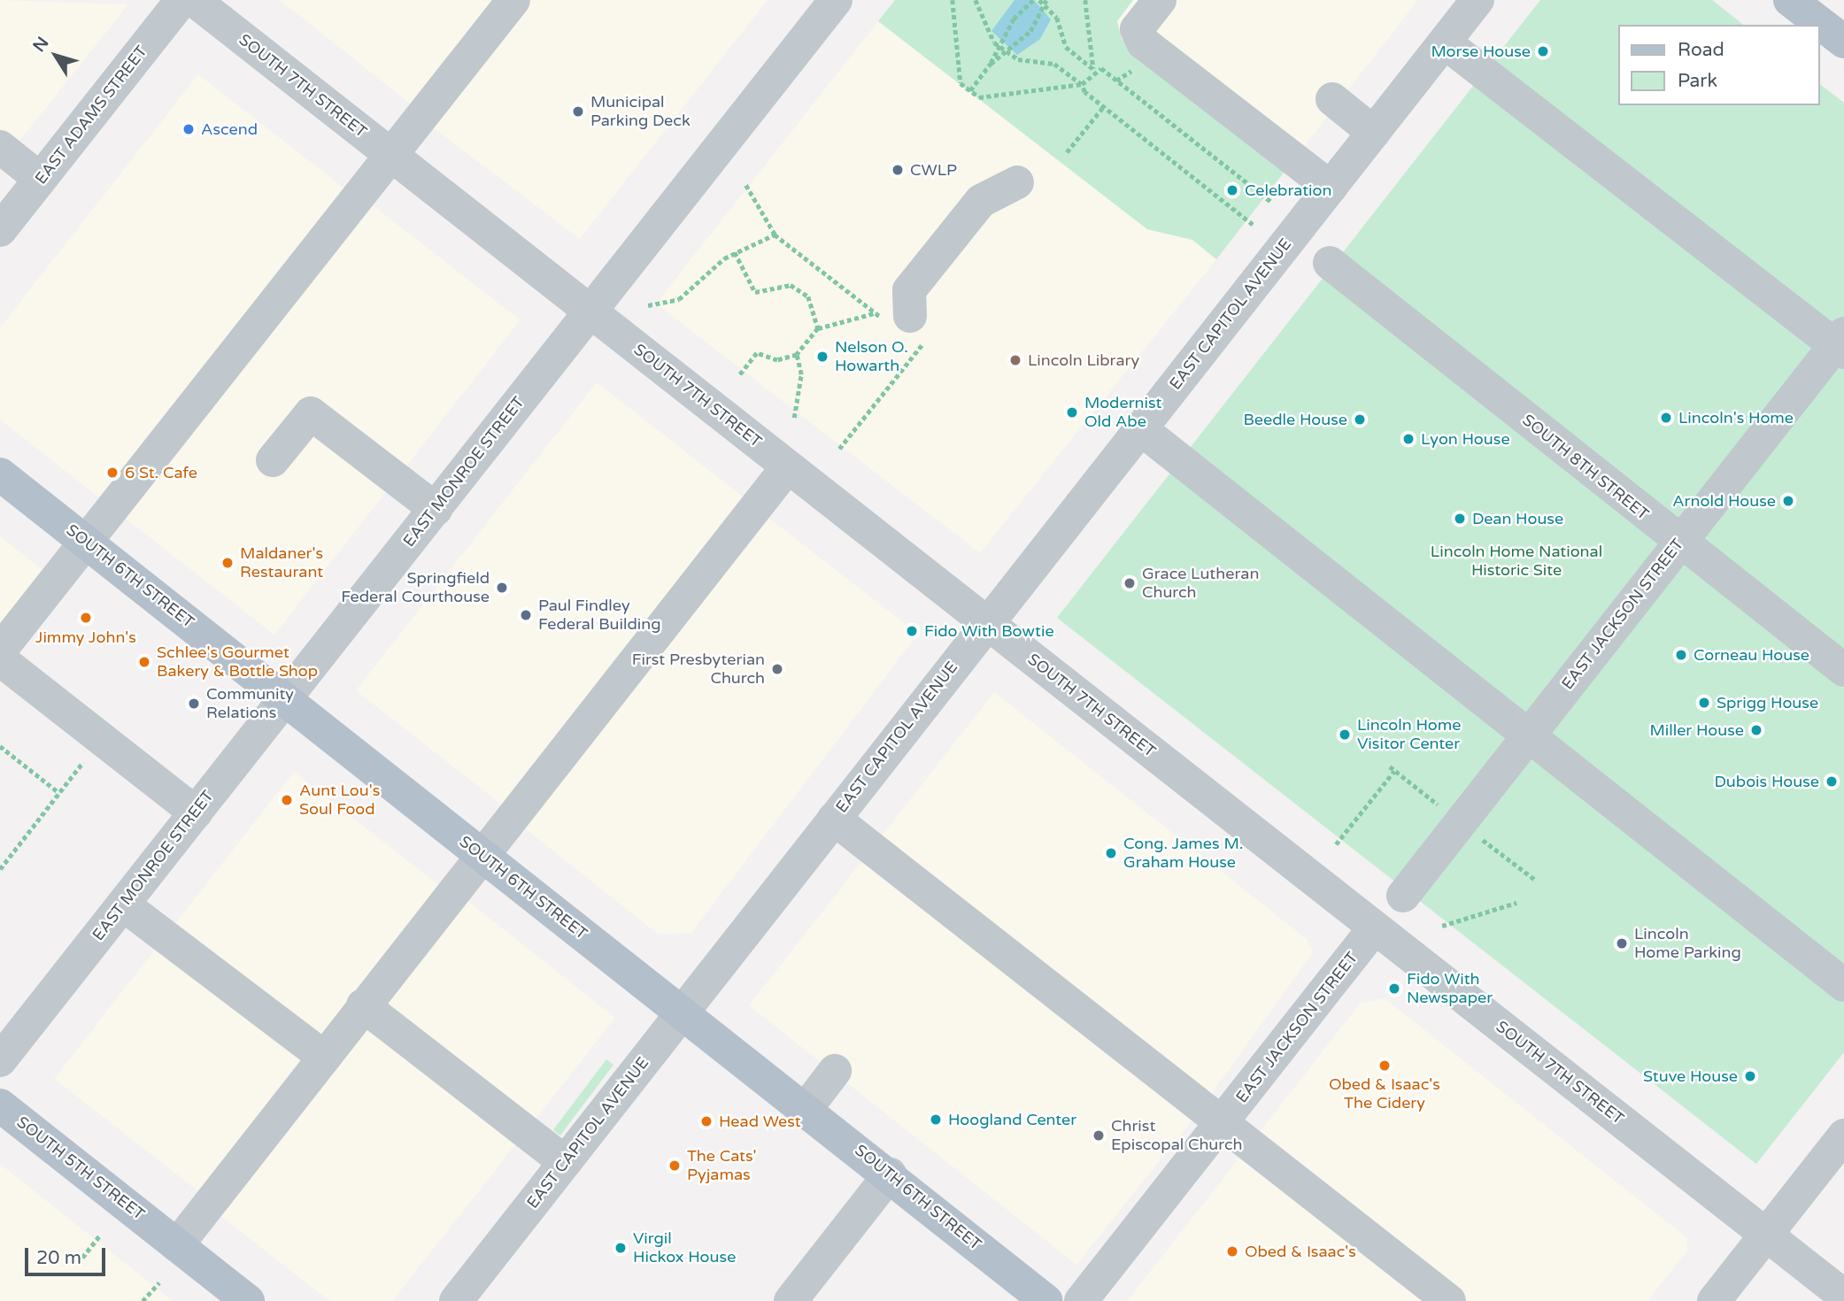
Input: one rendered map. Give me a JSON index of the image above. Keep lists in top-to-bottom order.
{
  "streets": {
    "main road": ["SOUTH 6TH STREET", "SOUTH 5TH STREET"],
    "street": [
      "SOUTH 7TH STREET",
      "EAST ADAMS STREET",
      "EAST CAPITOL AVENUE",
      "SOUTH 8TH STREET",
      "EAST MONROE STREET",
      "EAST JACKSON STREET"
    ]
  },
  "crossings": [
    ["SOUTH 7TH STREET", "EAST CAPITOL AVENUE"],
    ["SOUTH 7TH STREET", "EAST MONROE STREET"],
    ["SOUTH 7TH STREET", "EAST JACKSON STREET"],
    ["EAST CAPITOL AVENUE", "SOUTH 6TH STREET"],
    ["SOUTH 8TH STREET", "EAST JACKSON STREET"],
    ["EAST MONROE STREET", "SOUTH 6TH STREET"]
  ],
  "parks": ["Lincoln Home National Historic Site"],
  "places": [
    "Morse House",
    "Municipal Parking Deck",
    "Ascend",
    "CWLP",
    "Celebration",
    "Nelson O. Howarth",
    "Lincoln Library",
    "Modernist Old Abe",
    "Lincoln's Home",
    "Beedle House",
    "Lyon House",
    "6 St. Cafe",
    "Arnold House",
    "Dean House",
    "Maldaner's Restaurant",
    "Grace Lutheran Church",
    "Springfield Federal Courthouse",
    "Paul Findley Federal Building",
    "Jimmy John's",
    "Fido With Bowtie",
    "Corneau House",
    "Schlee's Gourmet Bakery & Bottle Shop",
    "First Presbyterian Church",
    "Sprigg House",
    "Community Relations",
    "Miller House",
    "Lincoln Home Visitor Center",
    "Dubois House",
    "Aunt Lou's Soul Food",
    "Cong. James M. Graham House",
    "Lincoln Home Parking",
    "Fido With Newspaper",
    "Obed & Isaac's The Cidery",
    "Stuve House",
    "Hoogland Center",
    "Head West",
    "Christ Episcopal Church",
    "The Cats' Pyjamas",
    "Virgil Hickox House",
    "Obed & Isaac's"
  ],
  "legend": ["Road", "Park"],
  "scale_bar": "20 m",
  "north": "top left"
}
